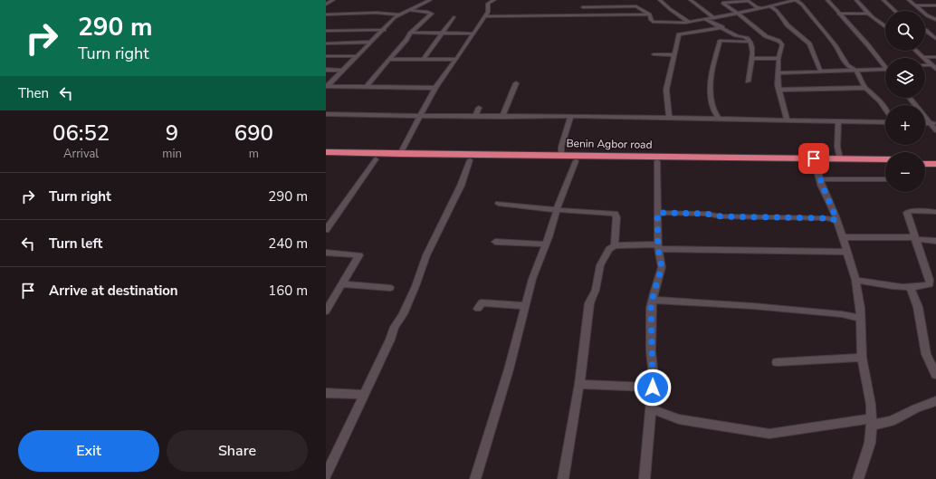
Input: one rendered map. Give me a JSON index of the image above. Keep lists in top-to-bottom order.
{
  "streets": {
    "highway": ["Benin Agbor road"]
  },
  "page": {
    "turn": ["290 m", "Turn right"],
    "map_buttons": ["+", "−"],
    "then": "Then",
    "eta": [
      "06:52",
      "Arrival",
      "9",
      "min",
      "690",
      "m"
    ],
    "list": [
      {
        "name": "Turn right",
        "value": "290 m"
      },
      {
        "name": "Turn left",
        "value": "240 m"
      },
      {
        "name": "Arrive at destination",
        "value": "160 m"
      }
    ],
    "buttons": ["Exit", "Share"]
  }
}
